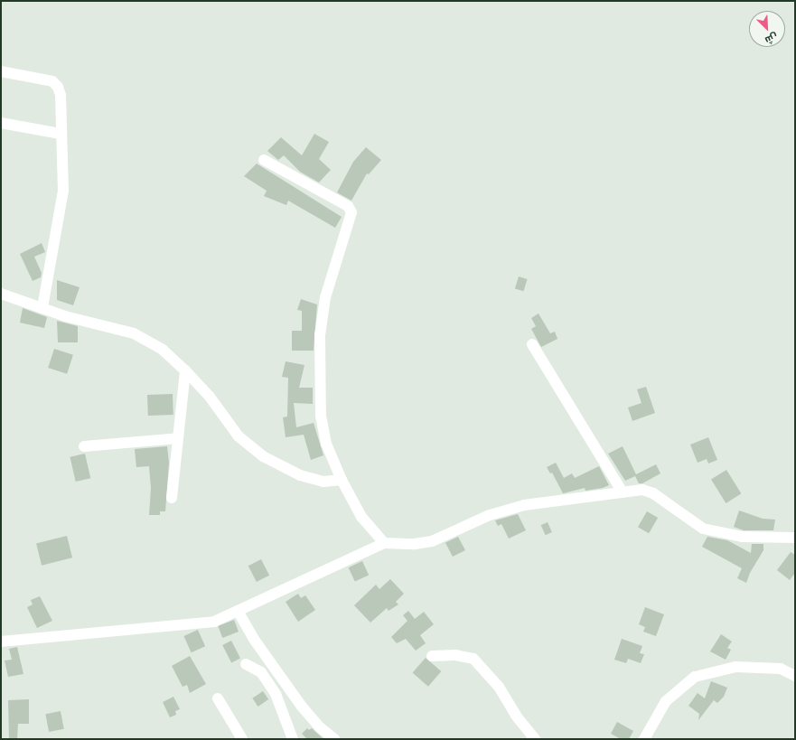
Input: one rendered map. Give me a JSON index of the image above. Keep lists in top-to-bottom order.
{
  "north": "bottom right"
}
